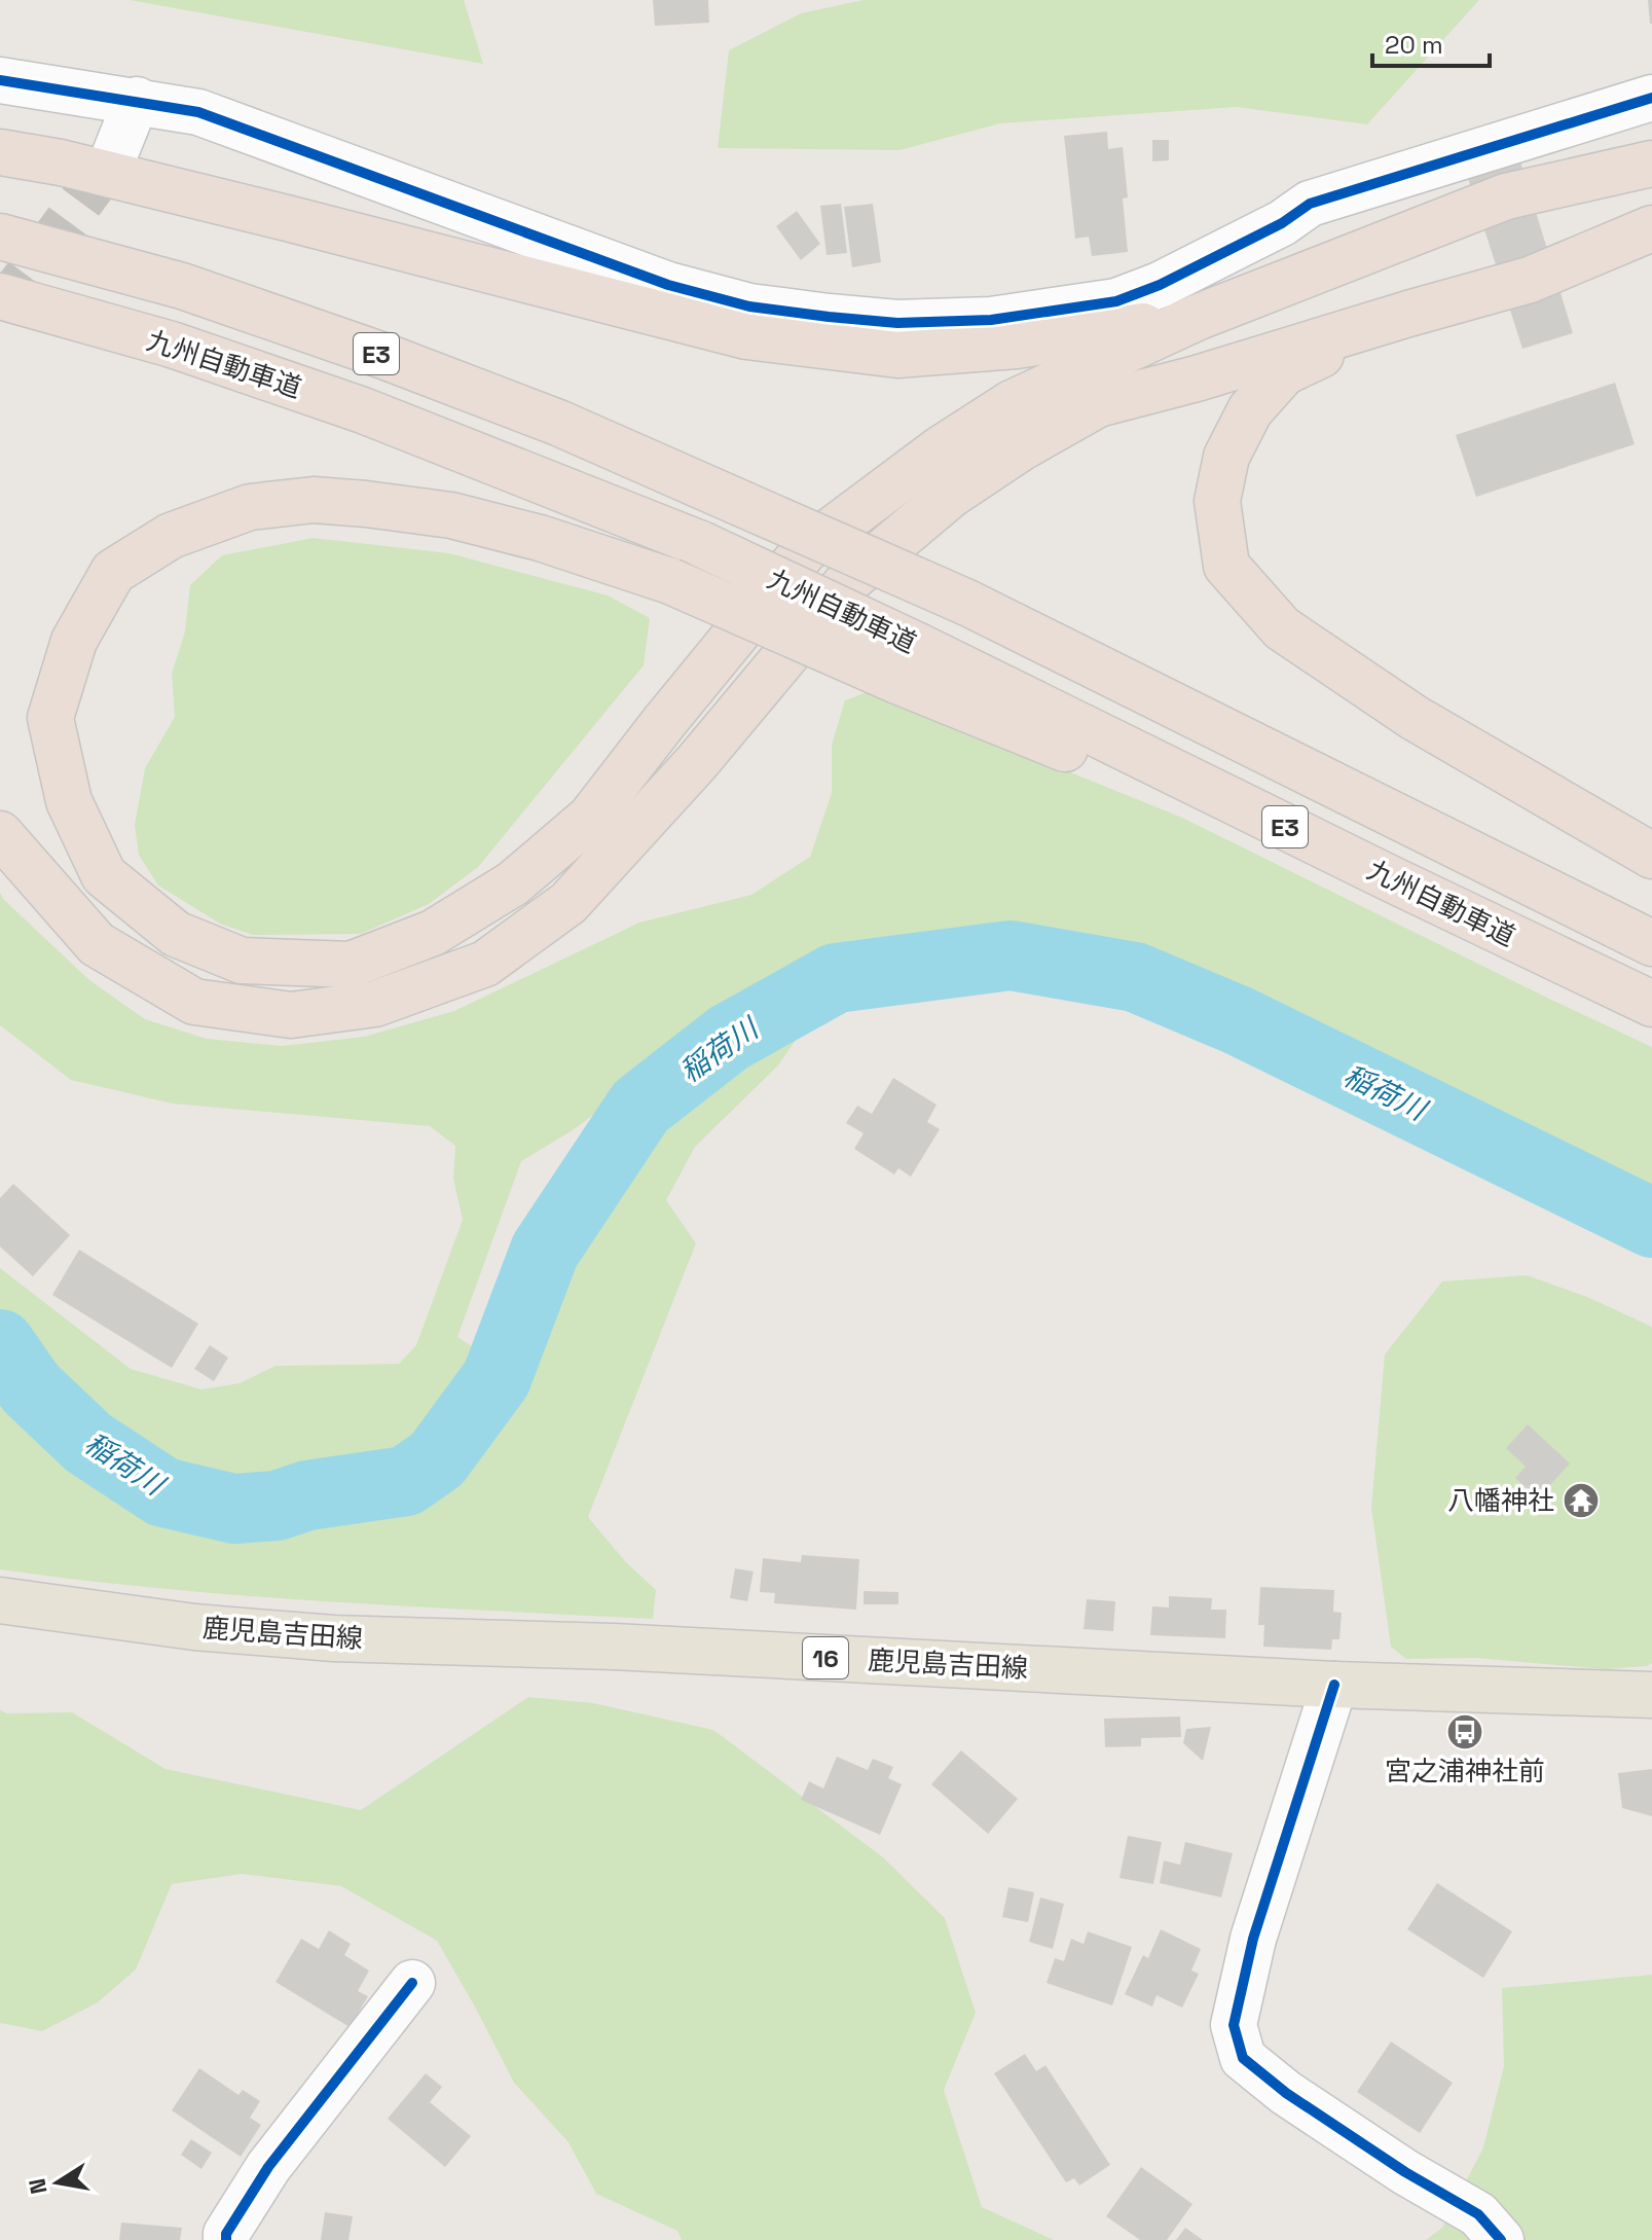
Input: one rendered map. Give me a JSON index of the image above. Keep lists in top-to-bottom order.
{
  "streets": {
    "highway": ["E3", "九州自動車道"],
    "main road": ["鹿児島吉田線", "16"]
  },
  "water": ["稲荷川"],
  "places": {
    "temple": ["八幡神社"],
    "bus stop": ["宮之浦神社前"]
  },
  "scale_bar": "20 m",
  "north": "left"
}
